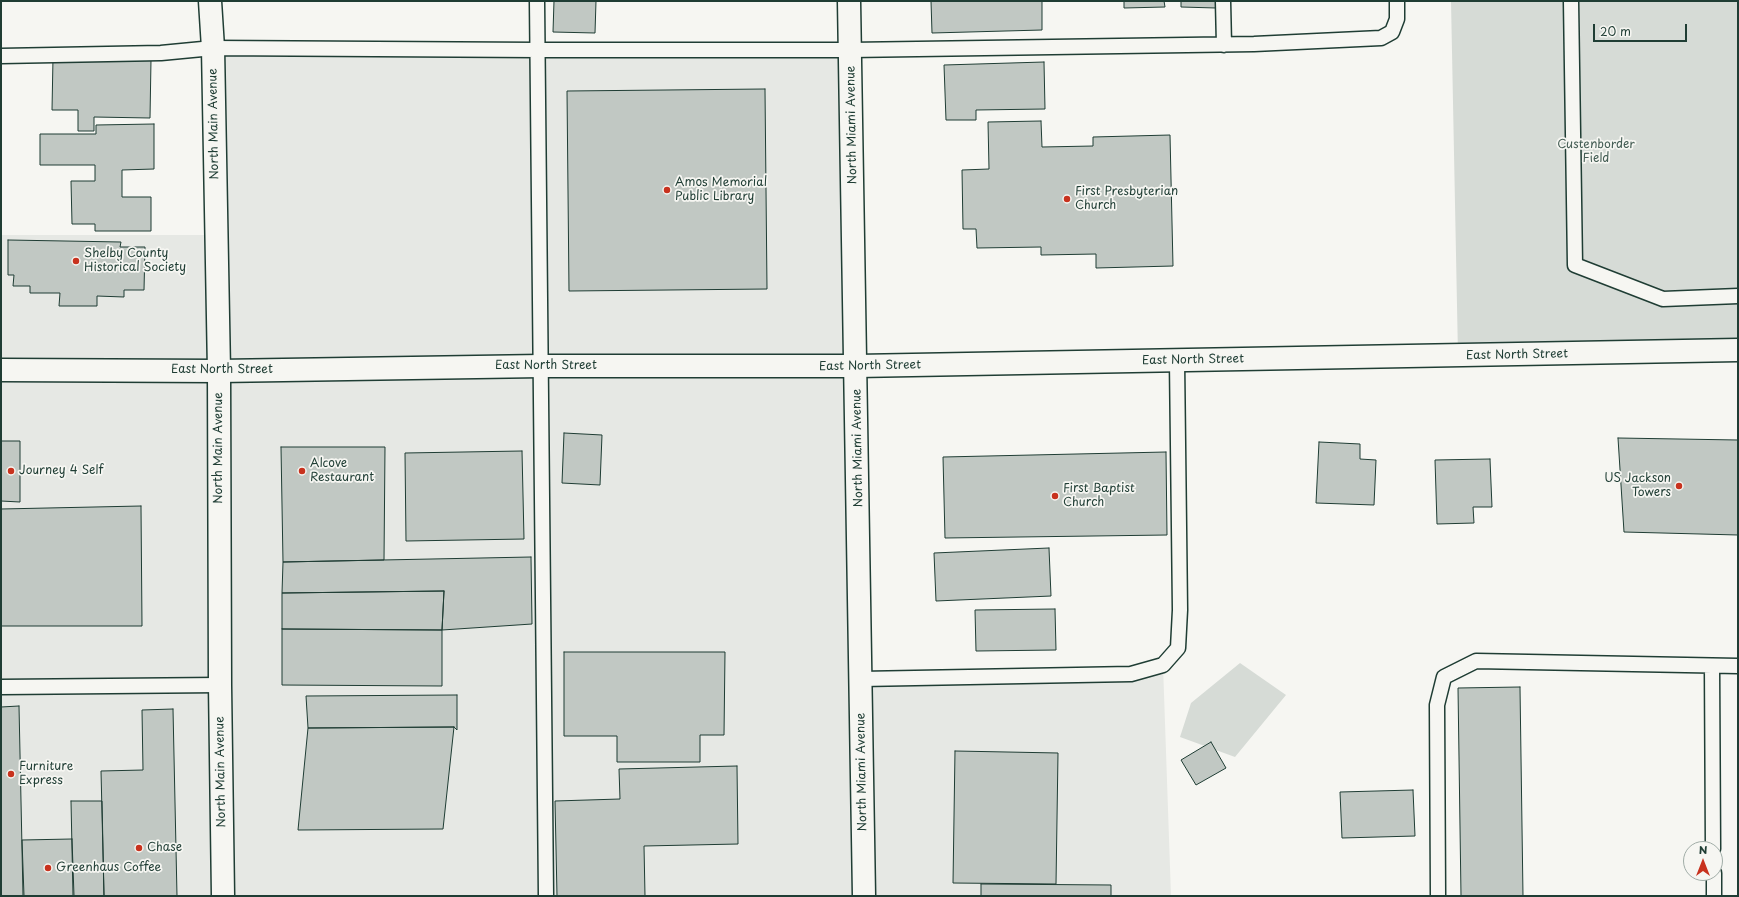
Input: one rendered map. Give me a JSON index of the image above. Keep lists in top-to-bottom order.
{
  "streets": {
    "main road": ["North Main Avenue", "North Miami Avenue", "East North Street"]
  },
  "crossings": [
    ["North Main Avenue", "East North Street"],
    ["North Miami Avenue", "East North Street"]
  ],
  "parks": ["Custenborder Field"],
  "places": [
    "Amos Memorial Public Library",
    "First Presbyterian Church",
    "Shelby County Historical Society",
    "Journey 4 Self",
    "Alcove Restaurant",
    "US Jackson Towers",
    "First Baptist Church",
    "Furniture Express",
    "Chase",
    "Greenhaus Coffee"
  ],
  "scale_bar": "20 m",
  "north": "top"
}
